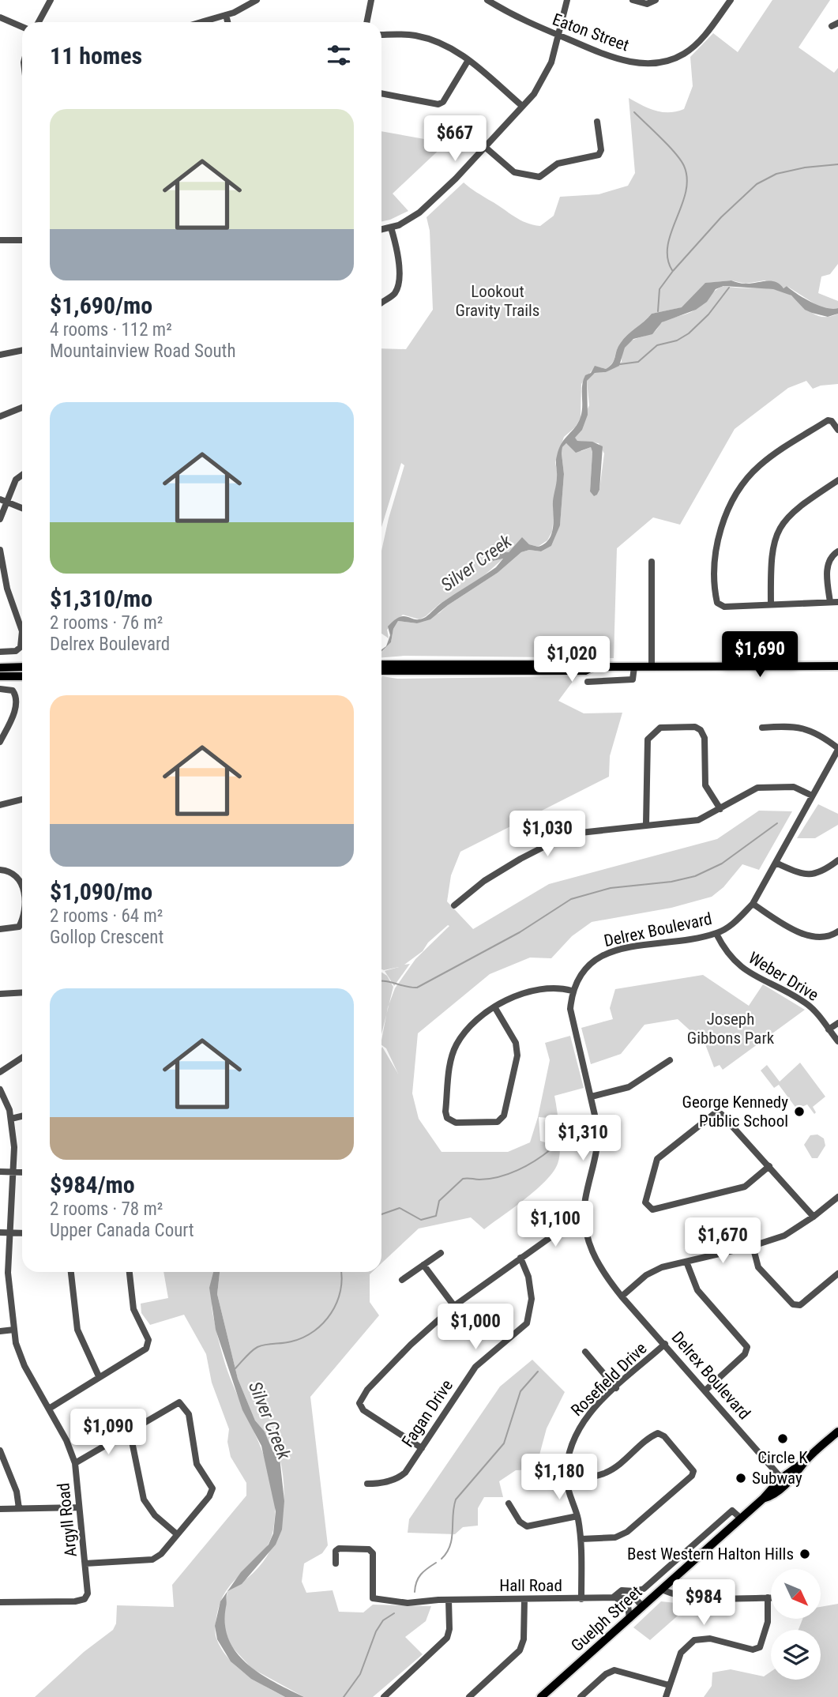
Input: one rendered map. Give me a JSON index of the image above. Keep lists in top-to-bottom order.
{
  "streets": {
    "main road": ["Guelph Street"],
    "street": [
      "Eaton Street",
      "Delrex Boulevard",
      "Weber Drive",
      "Rosefield Drive",
      "Fagan Drive",
      "Argyll Road",
      "Hall Road"
    ]
  },
  "crossings": [
    ["Delrex Boulevard", "Weber Drive"],
    ["Delrex Boulevard", "Rosefield Drive"],
    ["Delrex Boulevard", "Guelph Street"],
    ["Rosefield Drive", "Hall Road"],
    ["Hall Road", "Guelph Street"]
  ],
  "water": ["Silver Creek"],
  "parks": ["Lookout Gravity Trails", "Joseph Gibbons Park"],
  "places": [
    "George Kennedy Public School",
    "Circle K",
    "Subway",
    "Best Western Halton Hills"
  ],
  "north": "bottom right",
  "page": {
    "heading": "11 homes",
    "list": [
      {
        "name": "$1,690/mo",
        "note": "4 rooms · 112 m² · Mountainview Road South"
      },
      {
        "name": "$1,310/mo",
        "note": "2 rooms · 76 m² · Delrex Boulevard"
      },
      {
        "name": "$1,090/mo",
        "note": "2 rooms · 64 m² · Gollop Crescent"
      },
      {
        "name": "$984/mo",
        "note": "2 rooms · 78 m² · Upper Canada Court"
      }
    ],
    "price": [
      "$667",
      "$1,690",
      "$1,020",
      "$1,030",
      "$1,310",
      "$1,100",
      "$1,670",
      "$1,000",
      "$1,090",
      "$1,180",
      "$984"
    ]
  }
}
